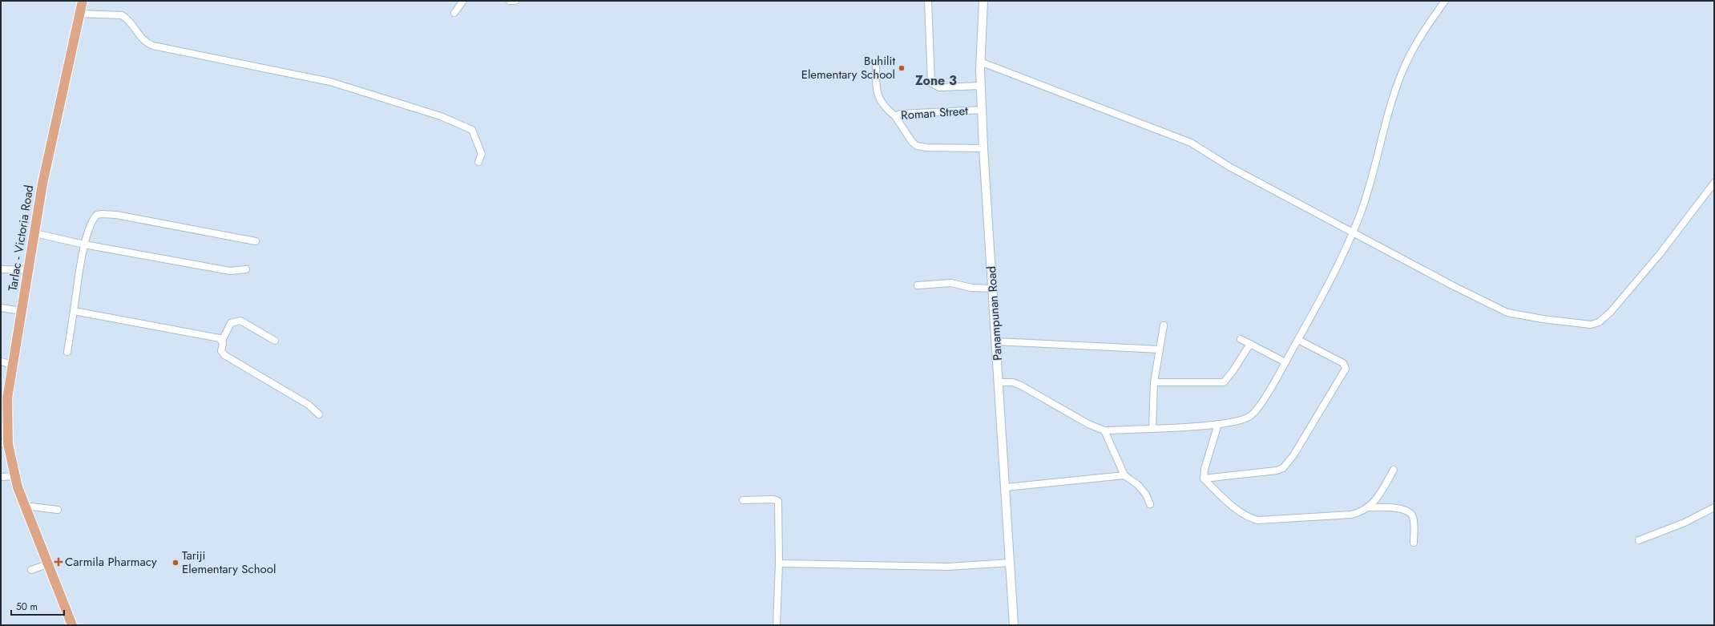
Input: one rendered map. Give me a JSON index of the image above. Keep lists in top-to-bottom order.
{
  "streets": {
    "main road": ["Tarlac - Victoria Road"],
    "street": ["Roman Street", "Panampunan Road"]
  },
  "crossings": [
    ["Roman Street", "Panampunan Road"]
  ],
  "districts": ["Zone 3"],
  "places": {
    "other": ["Buhilit Elementary School", "Tariji Elementary School"],
    "health": ["Carmila Pharmacy"]
  },
  "scale_bar": "50 m"
}
